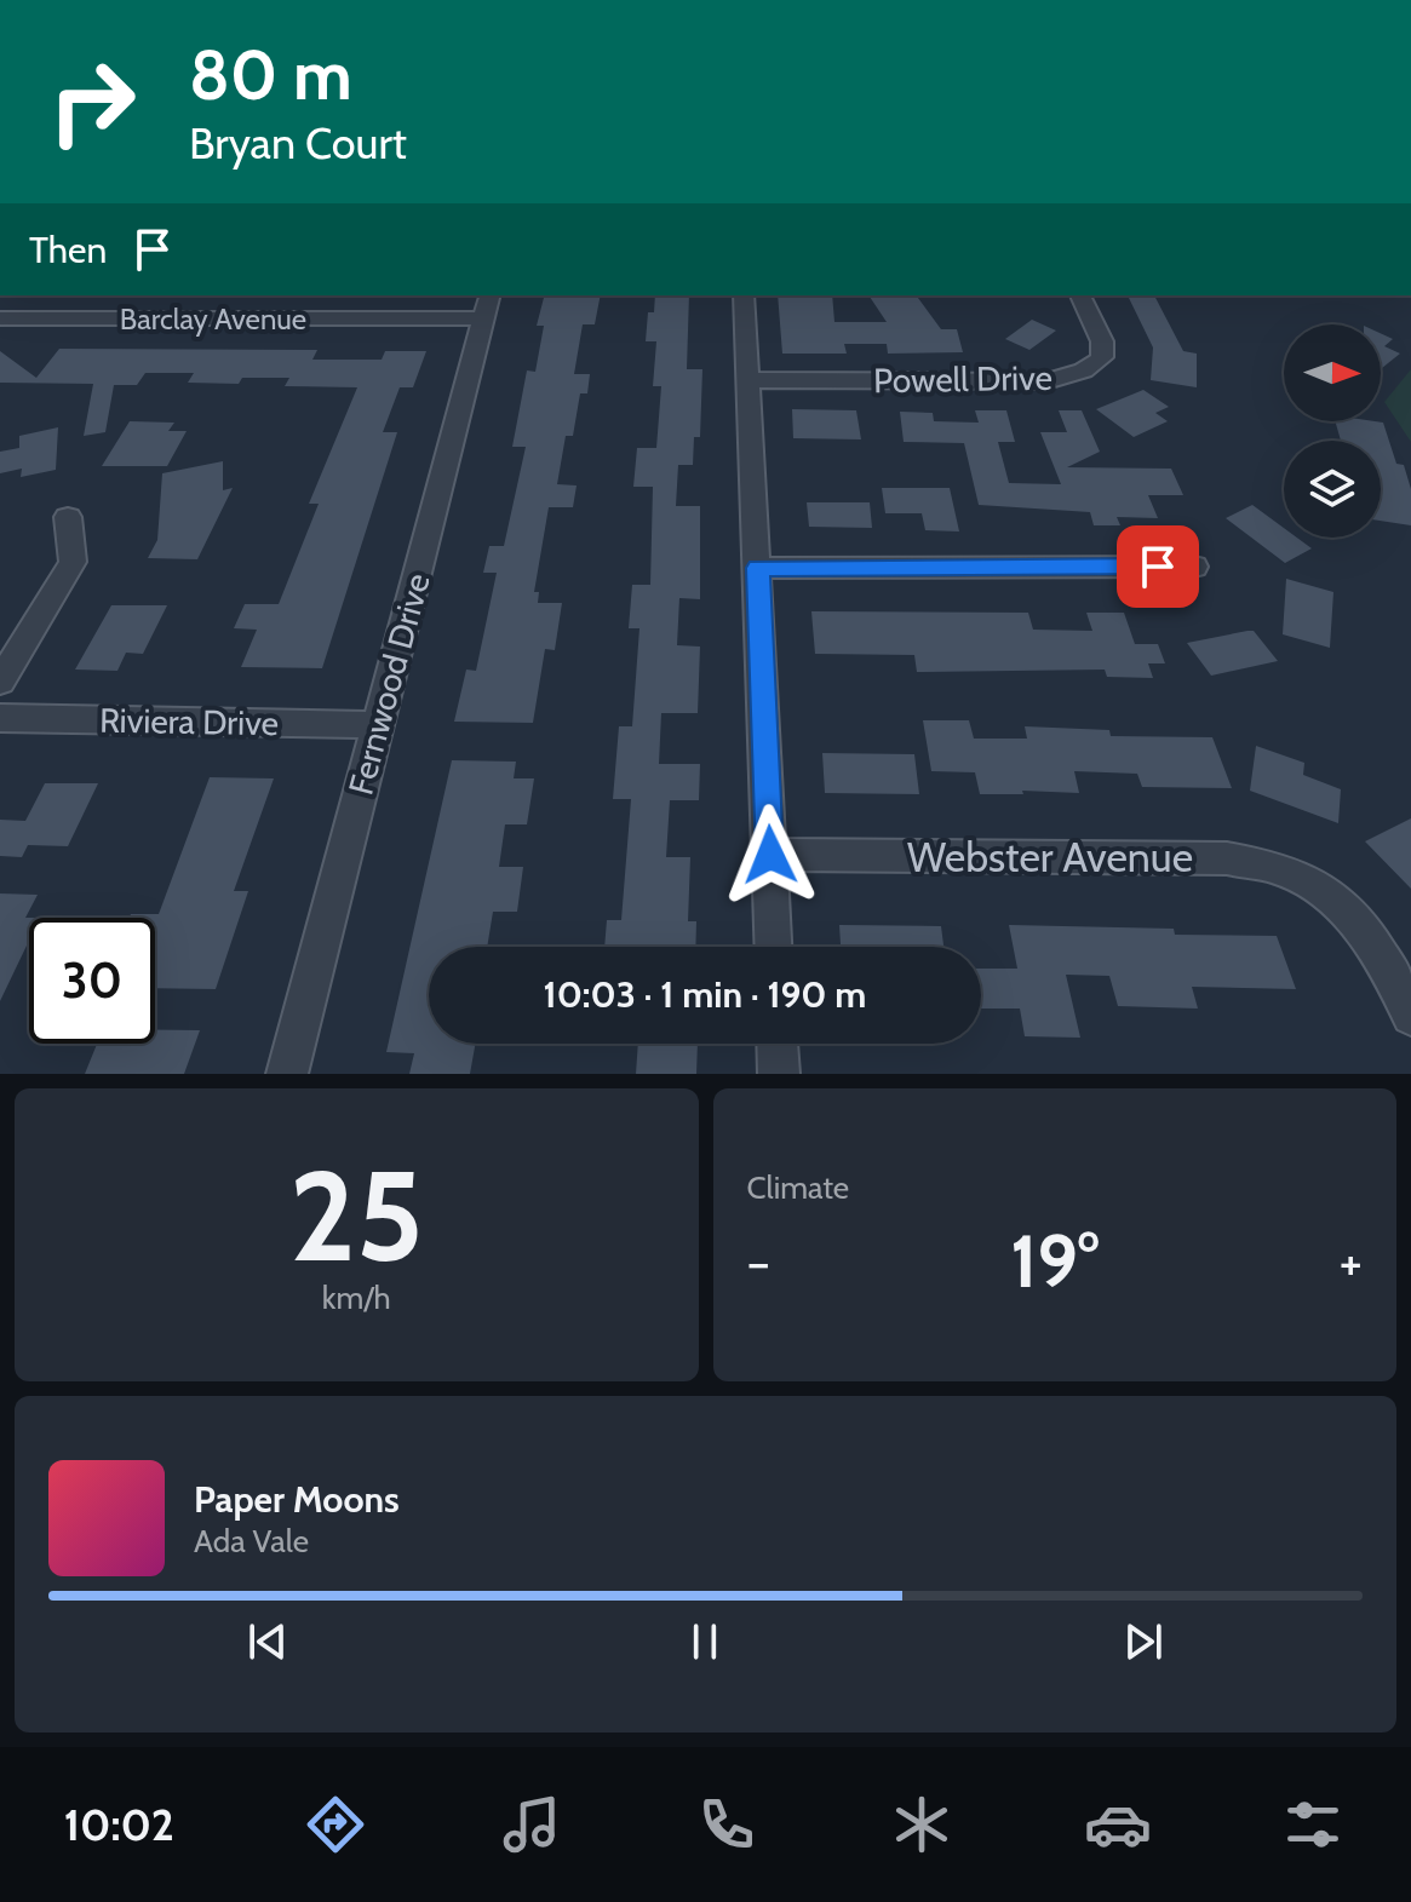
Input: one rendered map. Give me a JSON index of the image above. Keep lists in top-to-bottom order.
{
  "streets": {
    "street": [
      "Barclay Avenue",
      "Powell Drive",
      "Fernwood Drive",
      "Riviera Drive",
      "Webster Avenue"
    ]
  },
  "crossings": [
    ["Barclay Avenue", "Fernwood Drive"],
    ["Fernwood Drive", "Riviera Drive"]
  ],
  "north": "right",
  "page": {
    "turn": ["80 m", "Bryan Court"],
    "then": "Then",
    "limit": "30",
    "trip": "10:03 · 1 min · 190 m",
    "tile": [
      ["25", "km/h"],
      "Climate"
    ],
    "heat": ["−", "19°", "+"],
    "song": ["Paper Moons", "Ada Vale"],
    "tabs": "10:02"
  }
}
